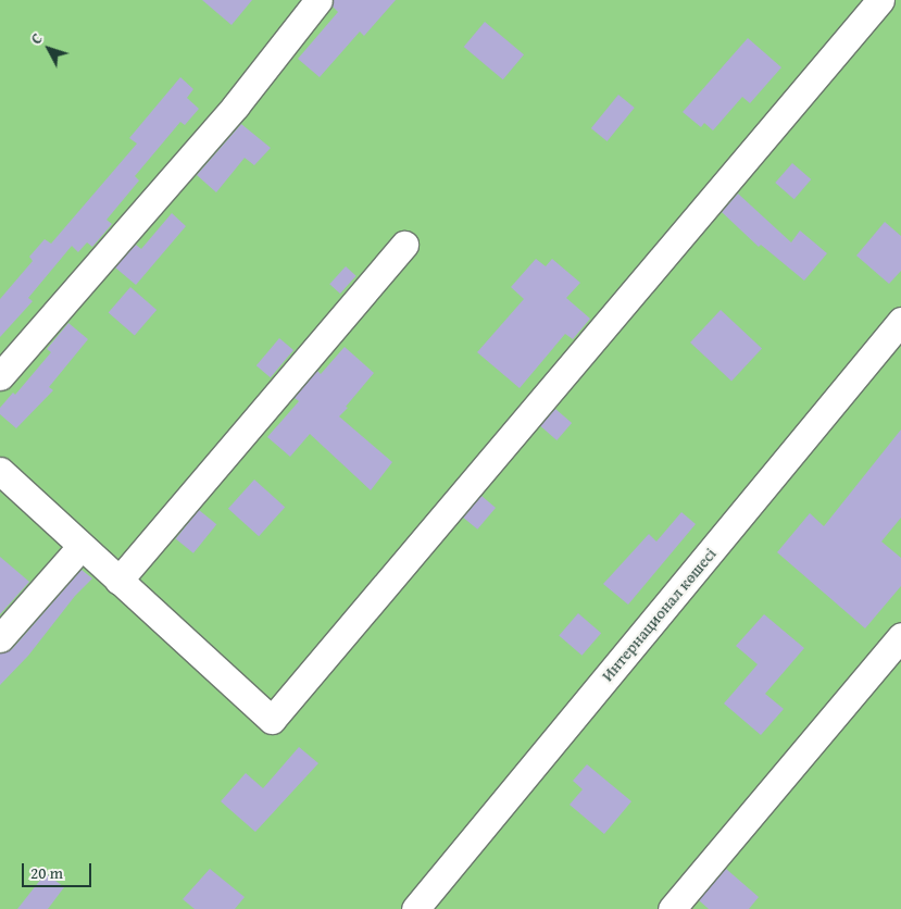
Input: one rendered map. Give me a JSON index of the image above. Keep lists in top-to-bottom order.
{
  "streets": {
    "street": ["Интернационал көшесі"]
  },
  "scale_bar": "20 m",
  "north": "top left"
}
